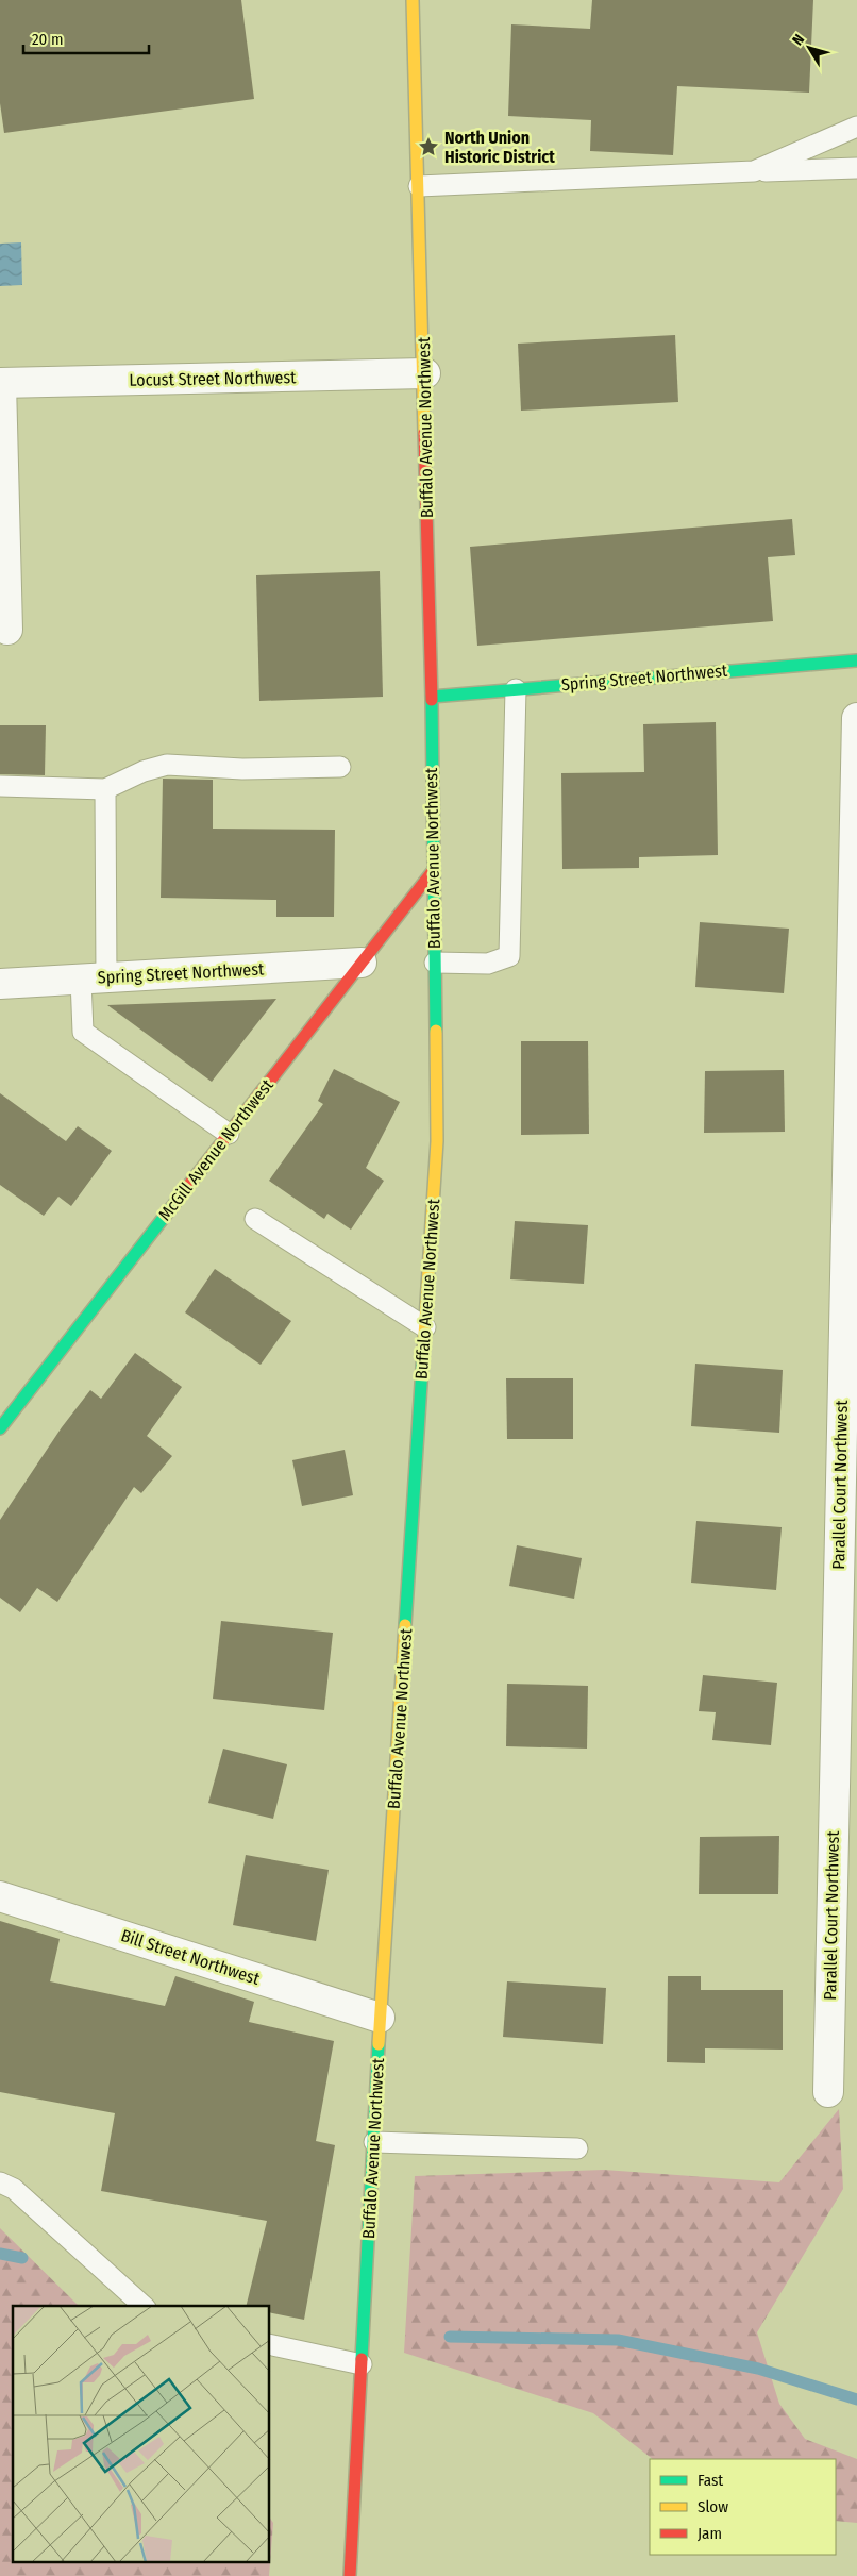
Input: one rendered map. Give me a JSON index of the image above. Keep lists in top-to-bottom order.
{
  "streets": {
    "street": [
      "Locust Street Northwest",
      "Buffalo Avenue Northwest",
      "Spring Street Northwest",
      "McGill Avenue Northwest",
      "Parallel Court Northwest",
      "Bill Street Northwest"
    ]
  },
  "crossings": [
    ["Locust Street Northwest", "Buffalo Avenue Northwest"],
    ["Buffalo Avenue Northwest", "Spring Street Northwest"],
    ["Buffalo Avenue Northwest", "McGill Avenue Northwest"],
    ["Buffalo Avenue Northwest", "Bill Street Northwest"],
    ["Spring Street Northwest", "McGill Avenue Northwest"]
  ],
  "places": {
    "place": ["North Union Historic District"]
  },
  "legend": ["Fast", "Slow", "Jam"],
  "scale_bar": "20 m",
  "north": "top left"
}
